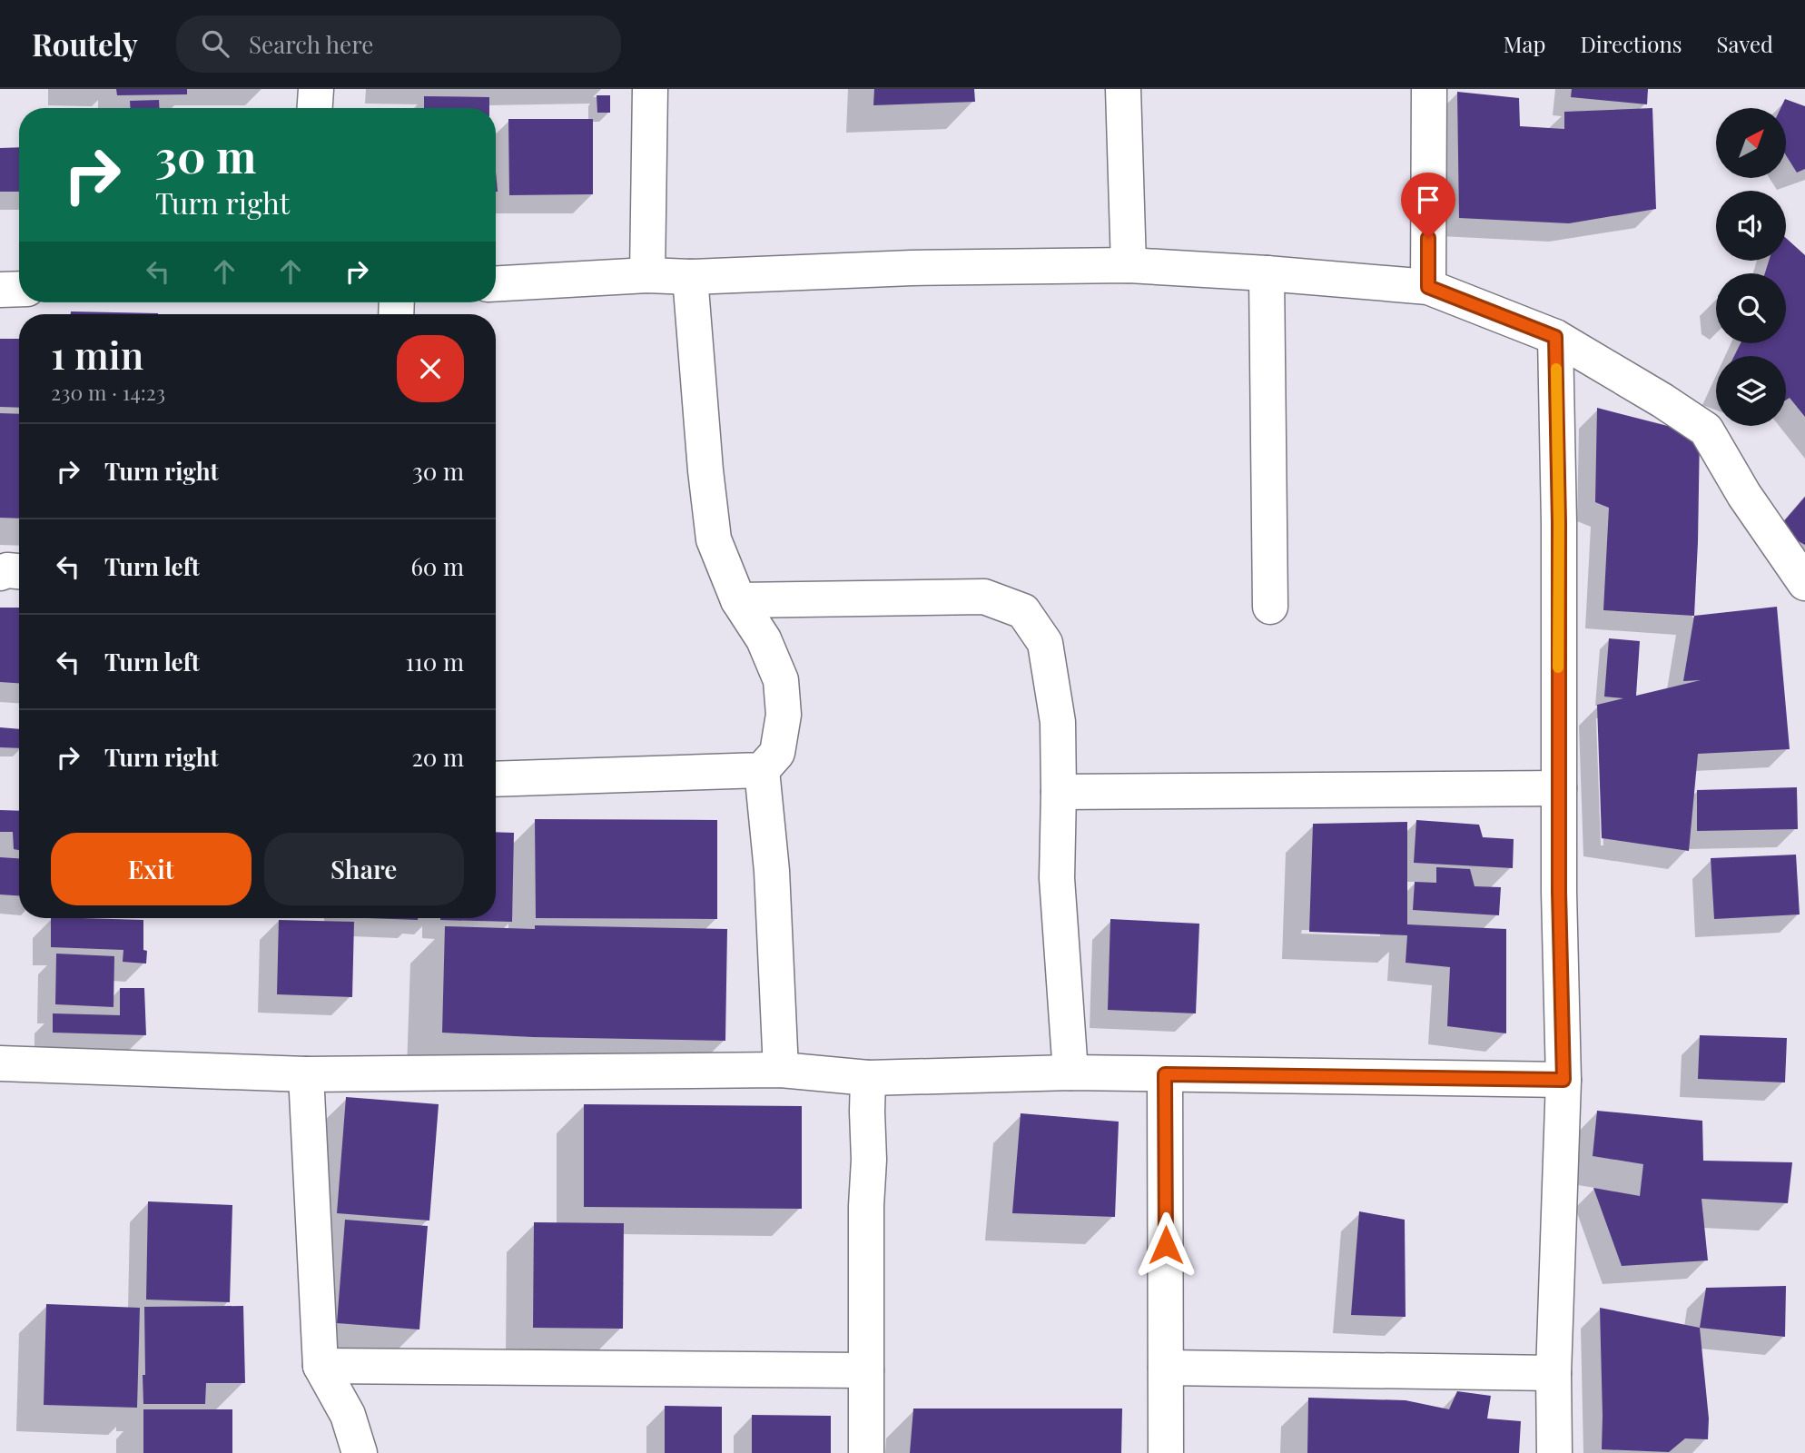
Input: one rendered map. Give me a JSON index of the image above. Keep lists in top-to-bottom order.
{
  "north": "top right",
  "page": {
    "header": "Routely",
    "search": "Search here",
    "nav": ["Map", "Directions", "Saved"],
    "turn": ["30 m", "Turn right"],
    "heading": ["1 min", "230 m · 14:23"],
    "list": [
      {
        "name": "Turn right",
        "value": "30 m"
      },
      {
        "name": "Turn left",
        "value": "60 m"
      },
      {
        "name": "Turn left",
        "value": "110 m"
      },
      {
        "name": "Turn right",
        "value": "20 m"
      }
    ],
    "buttons": ["Exit", "Share"]
  }
}
